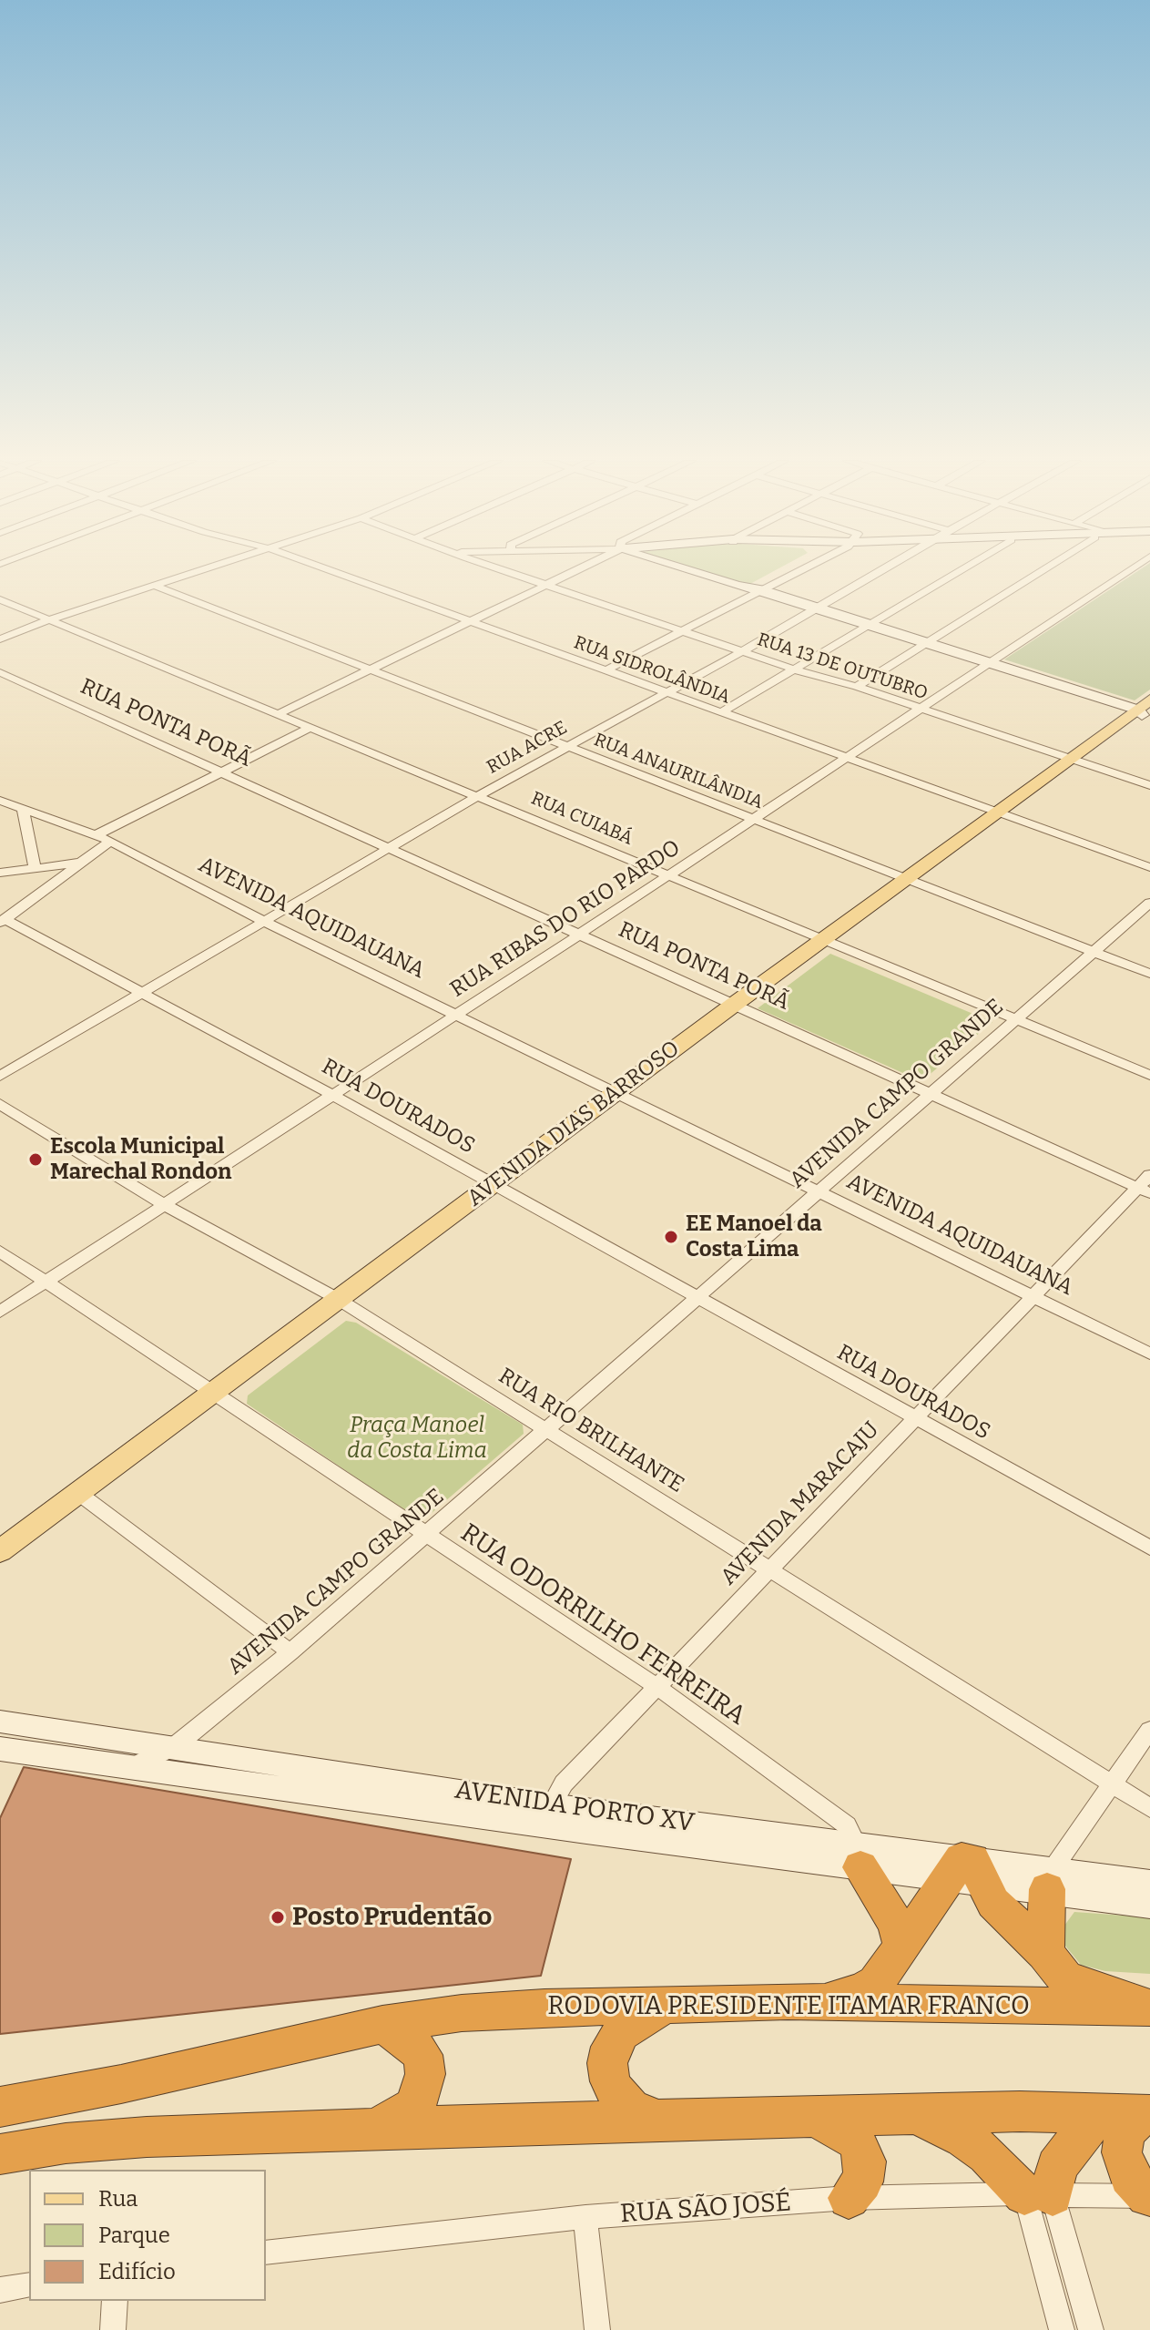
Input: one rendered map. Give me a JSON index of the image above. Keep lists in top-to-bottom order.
{
  "streets": {
    "highway": ["RODOVIA PRESIDENTE ITAMAR FRANCO"],
    "main road": ["AVENIDA DIAS BARROSO"],
    "street": [
      "RUA 13 DE OUTUBRO",
      "RUA SIDROLÂNDIA",
      "RUA PONTA PORÃ",
      "RUA ACRE",
      "RUA ANAURILÂNDIA",
      "RUA CUIABÁ",
      "AVENIDA AQUIDAUANA",
      "RUA RIBAS DO RIO PARDO",
      "AVENIDA CAMPO GRANDE",
      "RUA DOURADOS",
      "RUA RIO BRILHANTE",
      "AVENIDA MARACAJU",
      "RUA ODORRILHO FERREIRA",
      "AVENIDA PORTO XV",
      "RUA SÃO JOSÉ"
    ]
  },
  "crossings": [
    ["RUA 13 DE OUTUBRO", "RUA ACRE"],
    ["RUA 13 DE OUTUBRO", "RUA RIBAS DO RIO PARDO"],
    ["RUA 13 DE OUTUBRO", "AVENIDA DIAS BARROSO"],
    ["RUA SIDROLÂNDIA", "RUA ACRE"],
    ["RUA SIDROLÂNDIA", "RUA RIBAS DO RIO PARDO"],
    ["RUA SIDROLÂNDIA", "AVENIDA DIAS BARROSO"],
    ["RUA PONTA PORÃ", "RUA ACRE"],
    ["RUA PONTA PORÃ", "RUA RIBAS DO RIO PARDO"],
    ["RUA PONTA PORÃ", "AVENIDA CAMPO GRANDE"],
    ["RUA PONTA PORÃ", "AVENIDA DIAS BARROSO"],
    ["RUA PONTA PORÃ", "AVENIDA MARACAJU"],
    ["RUA ACRE", "RUA ANAURILÂNDIA"],
    ["RUA ACRE", "RUA CUIABÁ"],
    ["RUA ACRE", "AVENIDA AQUIDAUANA"],
    ["RUA ACRE", "RUA DOURADOS"],
    ["RUA ANAURILÂNDIA", "RUA RIBAS DO RIO PARDO"],
    ["RUA ANAURILÂNDIA", "AVENIDA CAMPO GRANDE"],
    ["RUA ANAURILÂNDIA", "AVENIDA DIAS BARROSO"],
    ["RUA CUIABÁ", "RUA RIBAS DO RIO PARDO"],
    ["RUA CUIABÁ", "AVENIDA CAMPO GRANDE"],
    ["RUA CUIABÁ", "AVENIDA DIAS BARROSO"],
    ["AVENIDA AQUIDAUANA", "RUA RIBAS DO RIO PARDO"],
    ["AVENIDA AQUIDAUANA", "AVENIDA CAMPO GRANDE"],
    ["AVENIDA AQUIDAUANA", "AVENIDA DIAS BARROSO"],
    ["AVENIDA AQUIDAUANA", "AVENIDA MARACAJU"],
    ["RUA RIBAS DO RIO PARDO", "RUA DOURADOS"],
    ["RUA RIBAS DO RIO PARDO", "RUA RIO BRILHANTE"],
    ["RUA RIBAS DO RIO PARDO", "RUA ODORRILHO FERREIRA"],
    ["AVENIDA CAMPO GRANDE", "RUA DOURADOS"],
    ["AVENIDA CAMPO GRANDE", "RUA RIO BRILHANTE"],
    ["AVENIDA CAMPO GRANDE", "RUA ODORRILHO FERREIRA"],
    ["AVENIDA CAMPO GRANDE", "AVENIDA PORTO XV"],
    ["RUA DOURADOS", "AVENIDA DIAS BARROSO"],
    ["RUA DOURADOS", "AVENIDA MARACAJU"],
    ["AVENIDA DIAS BARROSO", "RUA RIO BRILHANTE"],
    ["AVENIDA DIAS BARROSO", "RUA ODORRILHO FERREIRA"],
    ["RUA RIO BRILHANTE", "AVENIDA MARACAJU"],
    ["AVENIDA MARACAJU", "RUA ODORRILHO FERREIRA"],
    ["AVENIDA MARACAJU", "AVENIDA PORTO XV"],
    ["RUA ODORRILHO FERREIRA", "AVENIDA PORTO XV"]
  ],
  "parks": ["Praça Manoel da Costa Lima"],
  "places": ["Escola Municipal Marechal Rondon", "EE Manoel da Costa Lima", "Posto Prudentão"],
  "legend": ["Rua", "Parque", "Edifício"]
}
